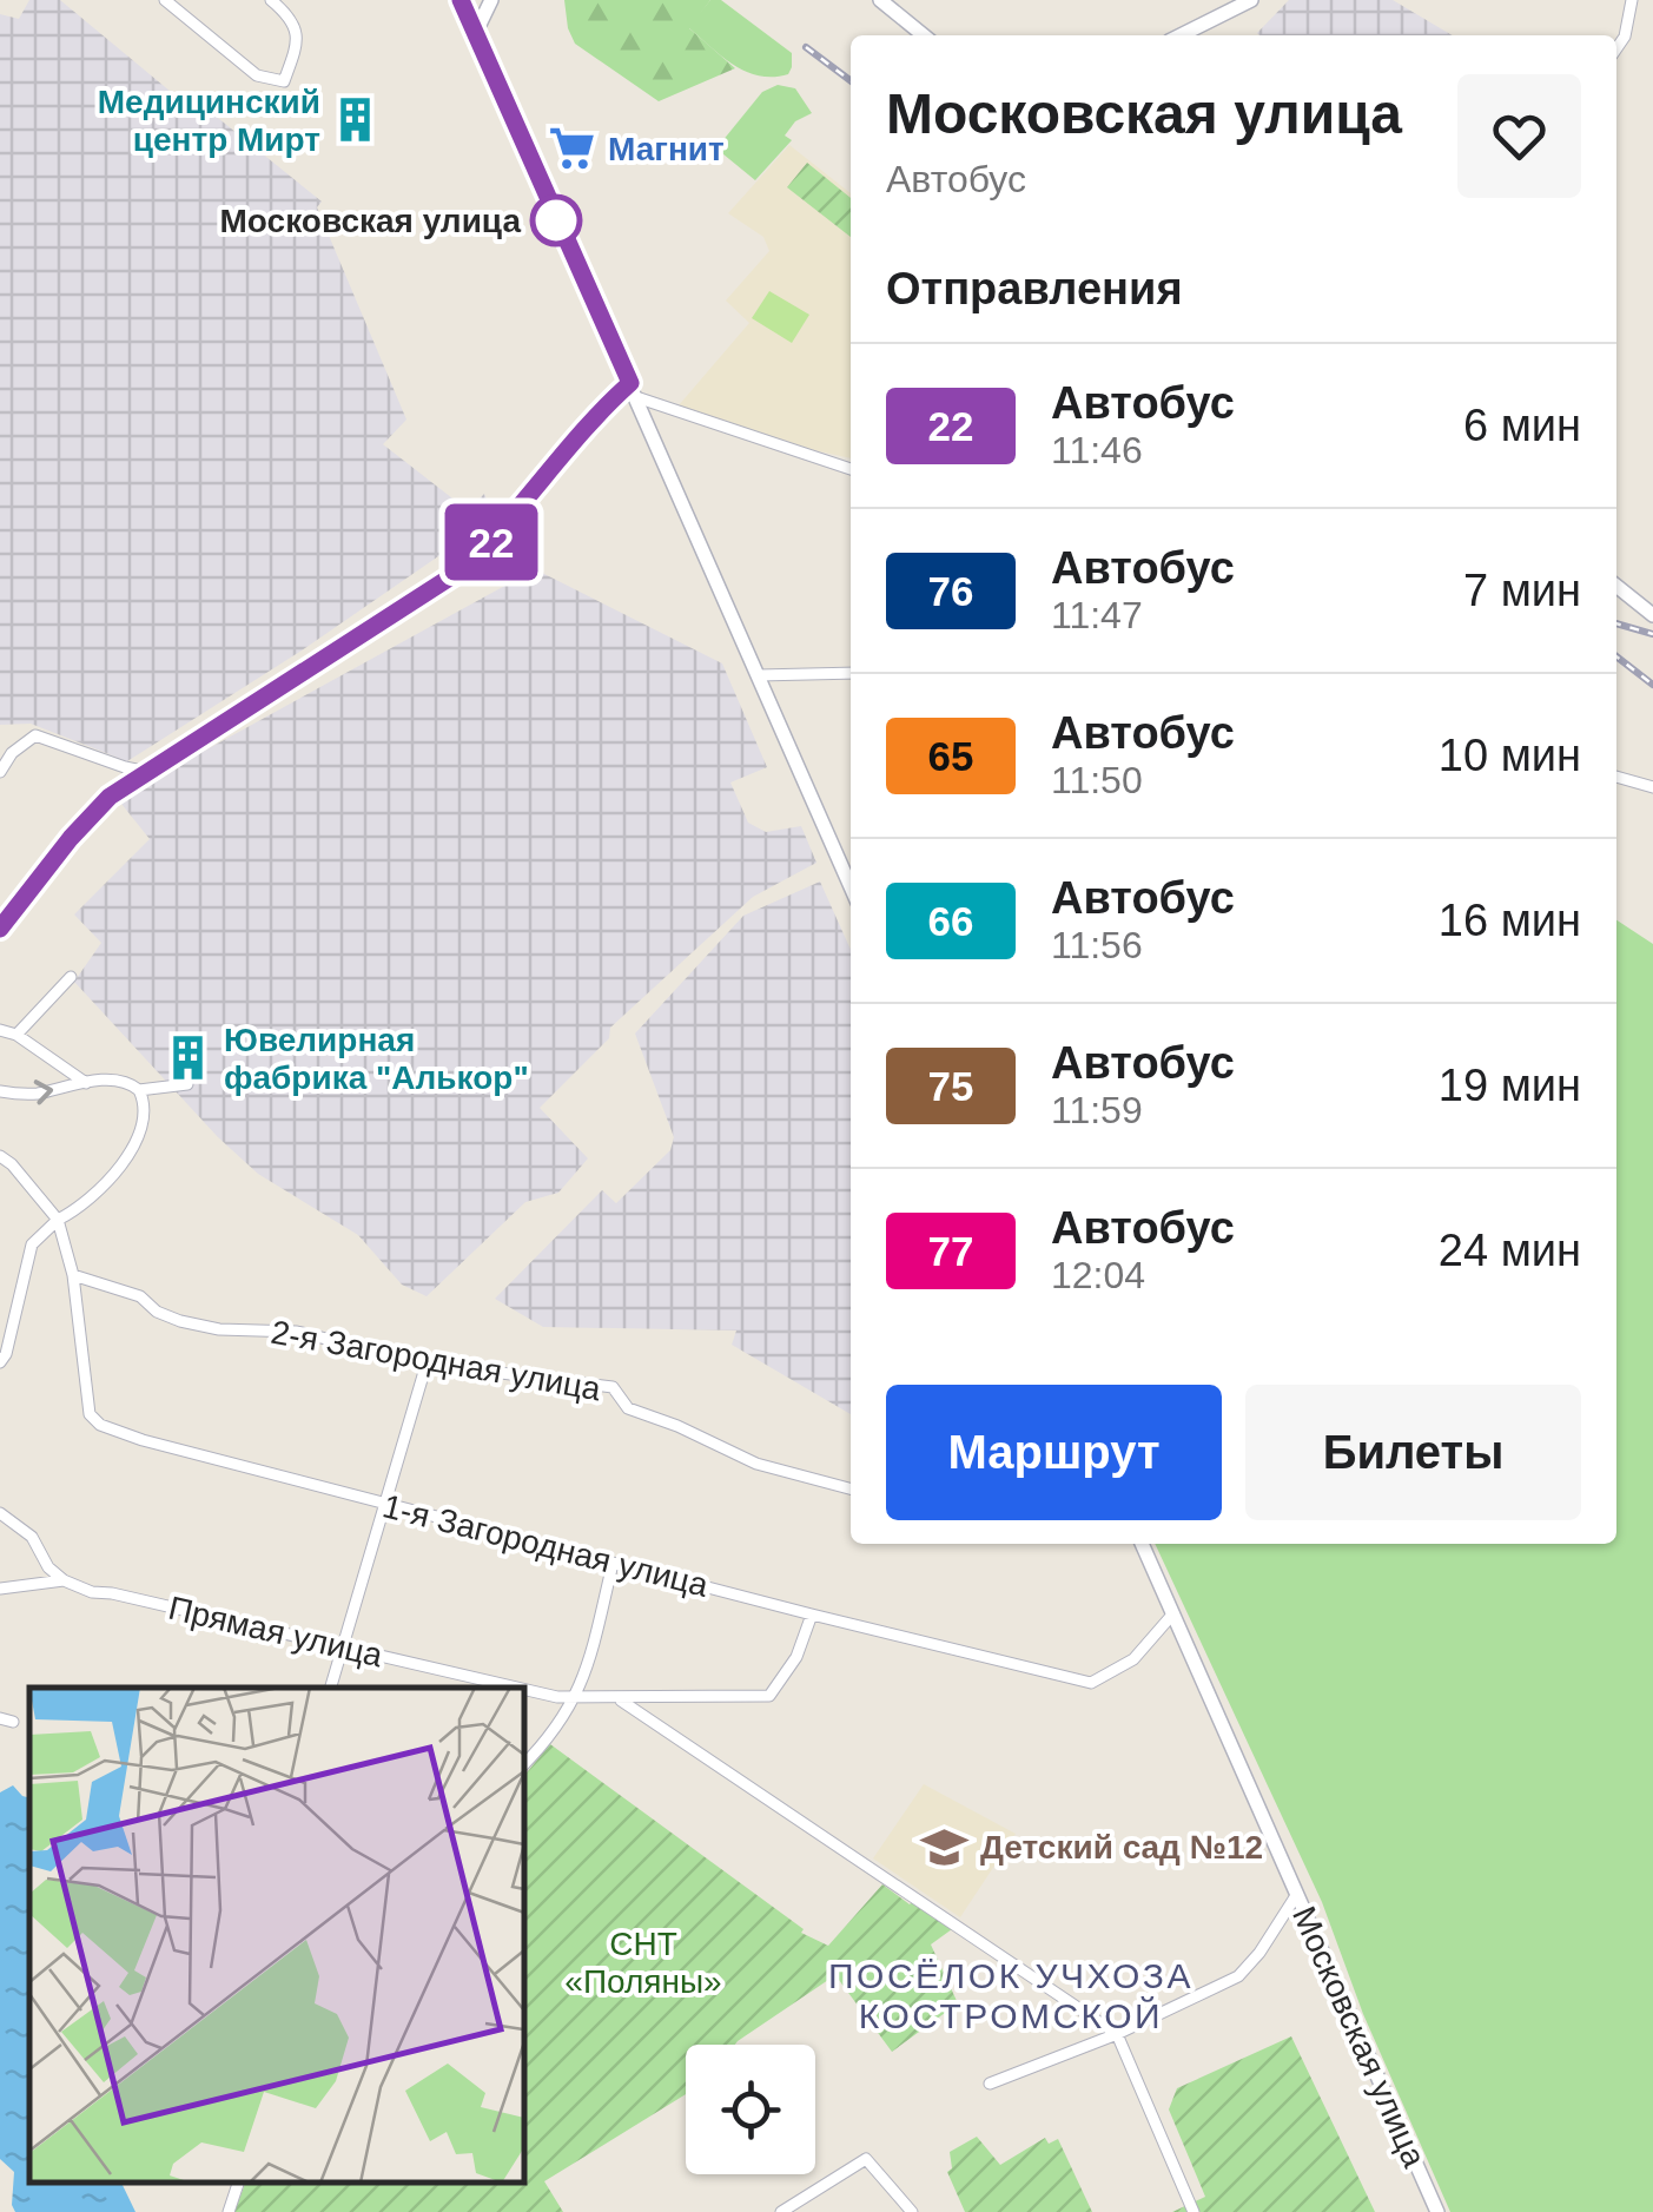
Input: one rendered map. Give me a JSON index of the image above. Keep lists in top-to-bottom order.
{
  "streets": {
    "main road": ["Московская улица"],
    "street": ["2-я Загородная улица", "1-я Загородная улица", "Прямая улица"]
  },
  "crossings": [
    ["2-я Загородная улица", "1-я Загородная улица"],
    ["1-я Загородная улица", "Прямая улица"],
    ["1-я Загородная улица", "Московская улица"]
  ],
  "districts": ["ПОСЁЛОК УЧХОЗА КОСТРОМСКОЙ"],
  "parks": ["СНТ «Поляны»"],
  "places": {
    "building": ["Медицинский центр Мирт", "Ювелирная фабрика \"Алькор\""],
    "supermarket": ["Магнит"],
    "other": ["Московская улица"],
    "school or university": ["Детский сад №12"]
  },
  "lines": ["bus line 22"],
  "page": {
    "on_map": "22",
    "heading": [
      ["Московская улица", "Автобус"],
      "Отправления"
    ],
    "list": [
      {
        "mark": "22",
        "name": "Автобус",
        "note": "11:46",
        "value": "6 мин"
      },
      {
        "mark": "76",
        "name": "Автобус",
        "note": "11:47",
        "value": "7 мин"
      },
      {
        "mark": "65",
        "name": "Автобус",
        "note": "11:50",
        "value": "10 мин"
      },
      {
        "mark": "66",
        "name": "Автобус",
        "note": "11:56",
        "value": "16 мин"
      },
      {
        "mark": "75",
        "name": "Автобус",
        "note": "11:59",
        "value": "19 мин"
      },
      {
        "mark": "77",
        "name": "Автобус",
        "note": "12:04",
        "value": "24 мин"
      }
    ],
    "buttons": ["Маршрут", "Билеты"]
  }
}
